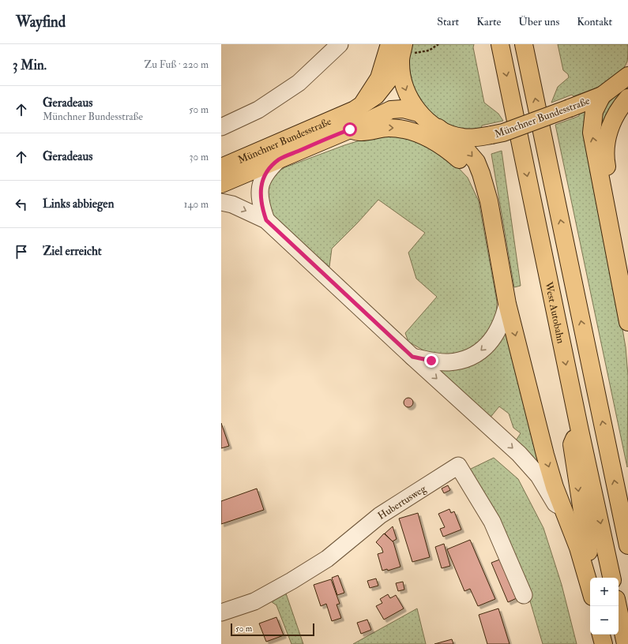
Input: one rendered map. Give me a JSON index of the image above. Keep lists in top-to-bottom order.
{
  "streets": {
    "main road": ["Münchner Bundesstraße", "West Autobahn"],
    "street": ["Hubertusweg"]
  },
  "scale_bar": "50 m",
  "page": {
    "header": "Wayfind",
    "nav": [
      "Start",
      "Karte",
      "Über uns",
      "Kontakt"
    ],
    "heading": ["3 Min.", "Zu Fuß · 220 m"],
    "list": [
      ["Geradeaus", "Münchner Bundesstraße", "50 m"],
      ["Geradeaus", "30 m"],
      ["Links abbiegen", "140 m"],
      "Ziel erreicht"
    ],
    "map_buttons": ["+", "−"],
    "scale": "50 m"
  }
}
